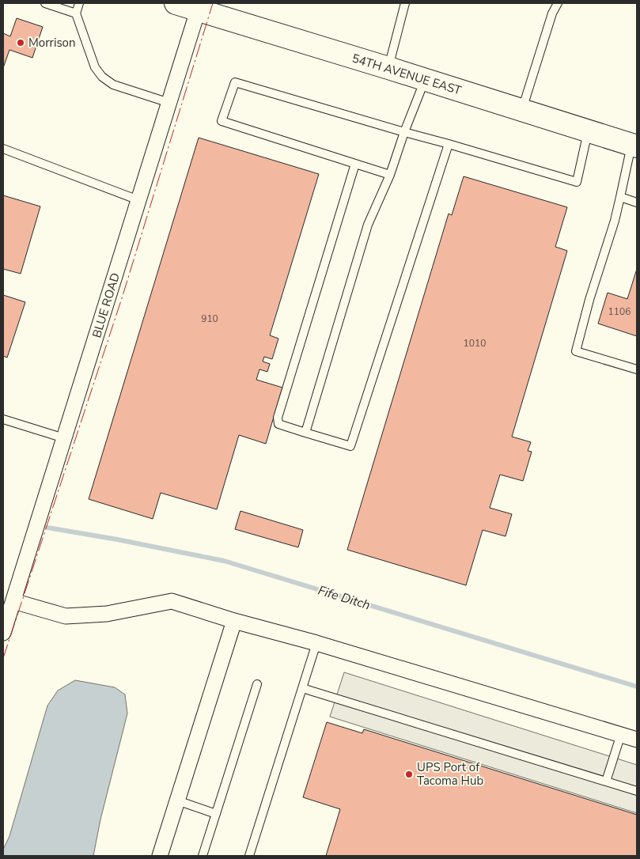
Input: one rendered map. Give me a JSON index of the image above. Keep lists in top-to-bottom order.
{
  "streets": {
    "main road": ["54TH AVENUE EAST"],
    "street": ["BLUE ROAD"]
  },
  "crossings": [
    ["54TH AVENUE EAST", "BLUE ROAD"]
  ],
  "water": ["Fife Ditch"],
  "places": ["Morrison", "UPS Port of Tacoma Hub"],
  "house_numbers": ["1106", "910", "1010"]
}
